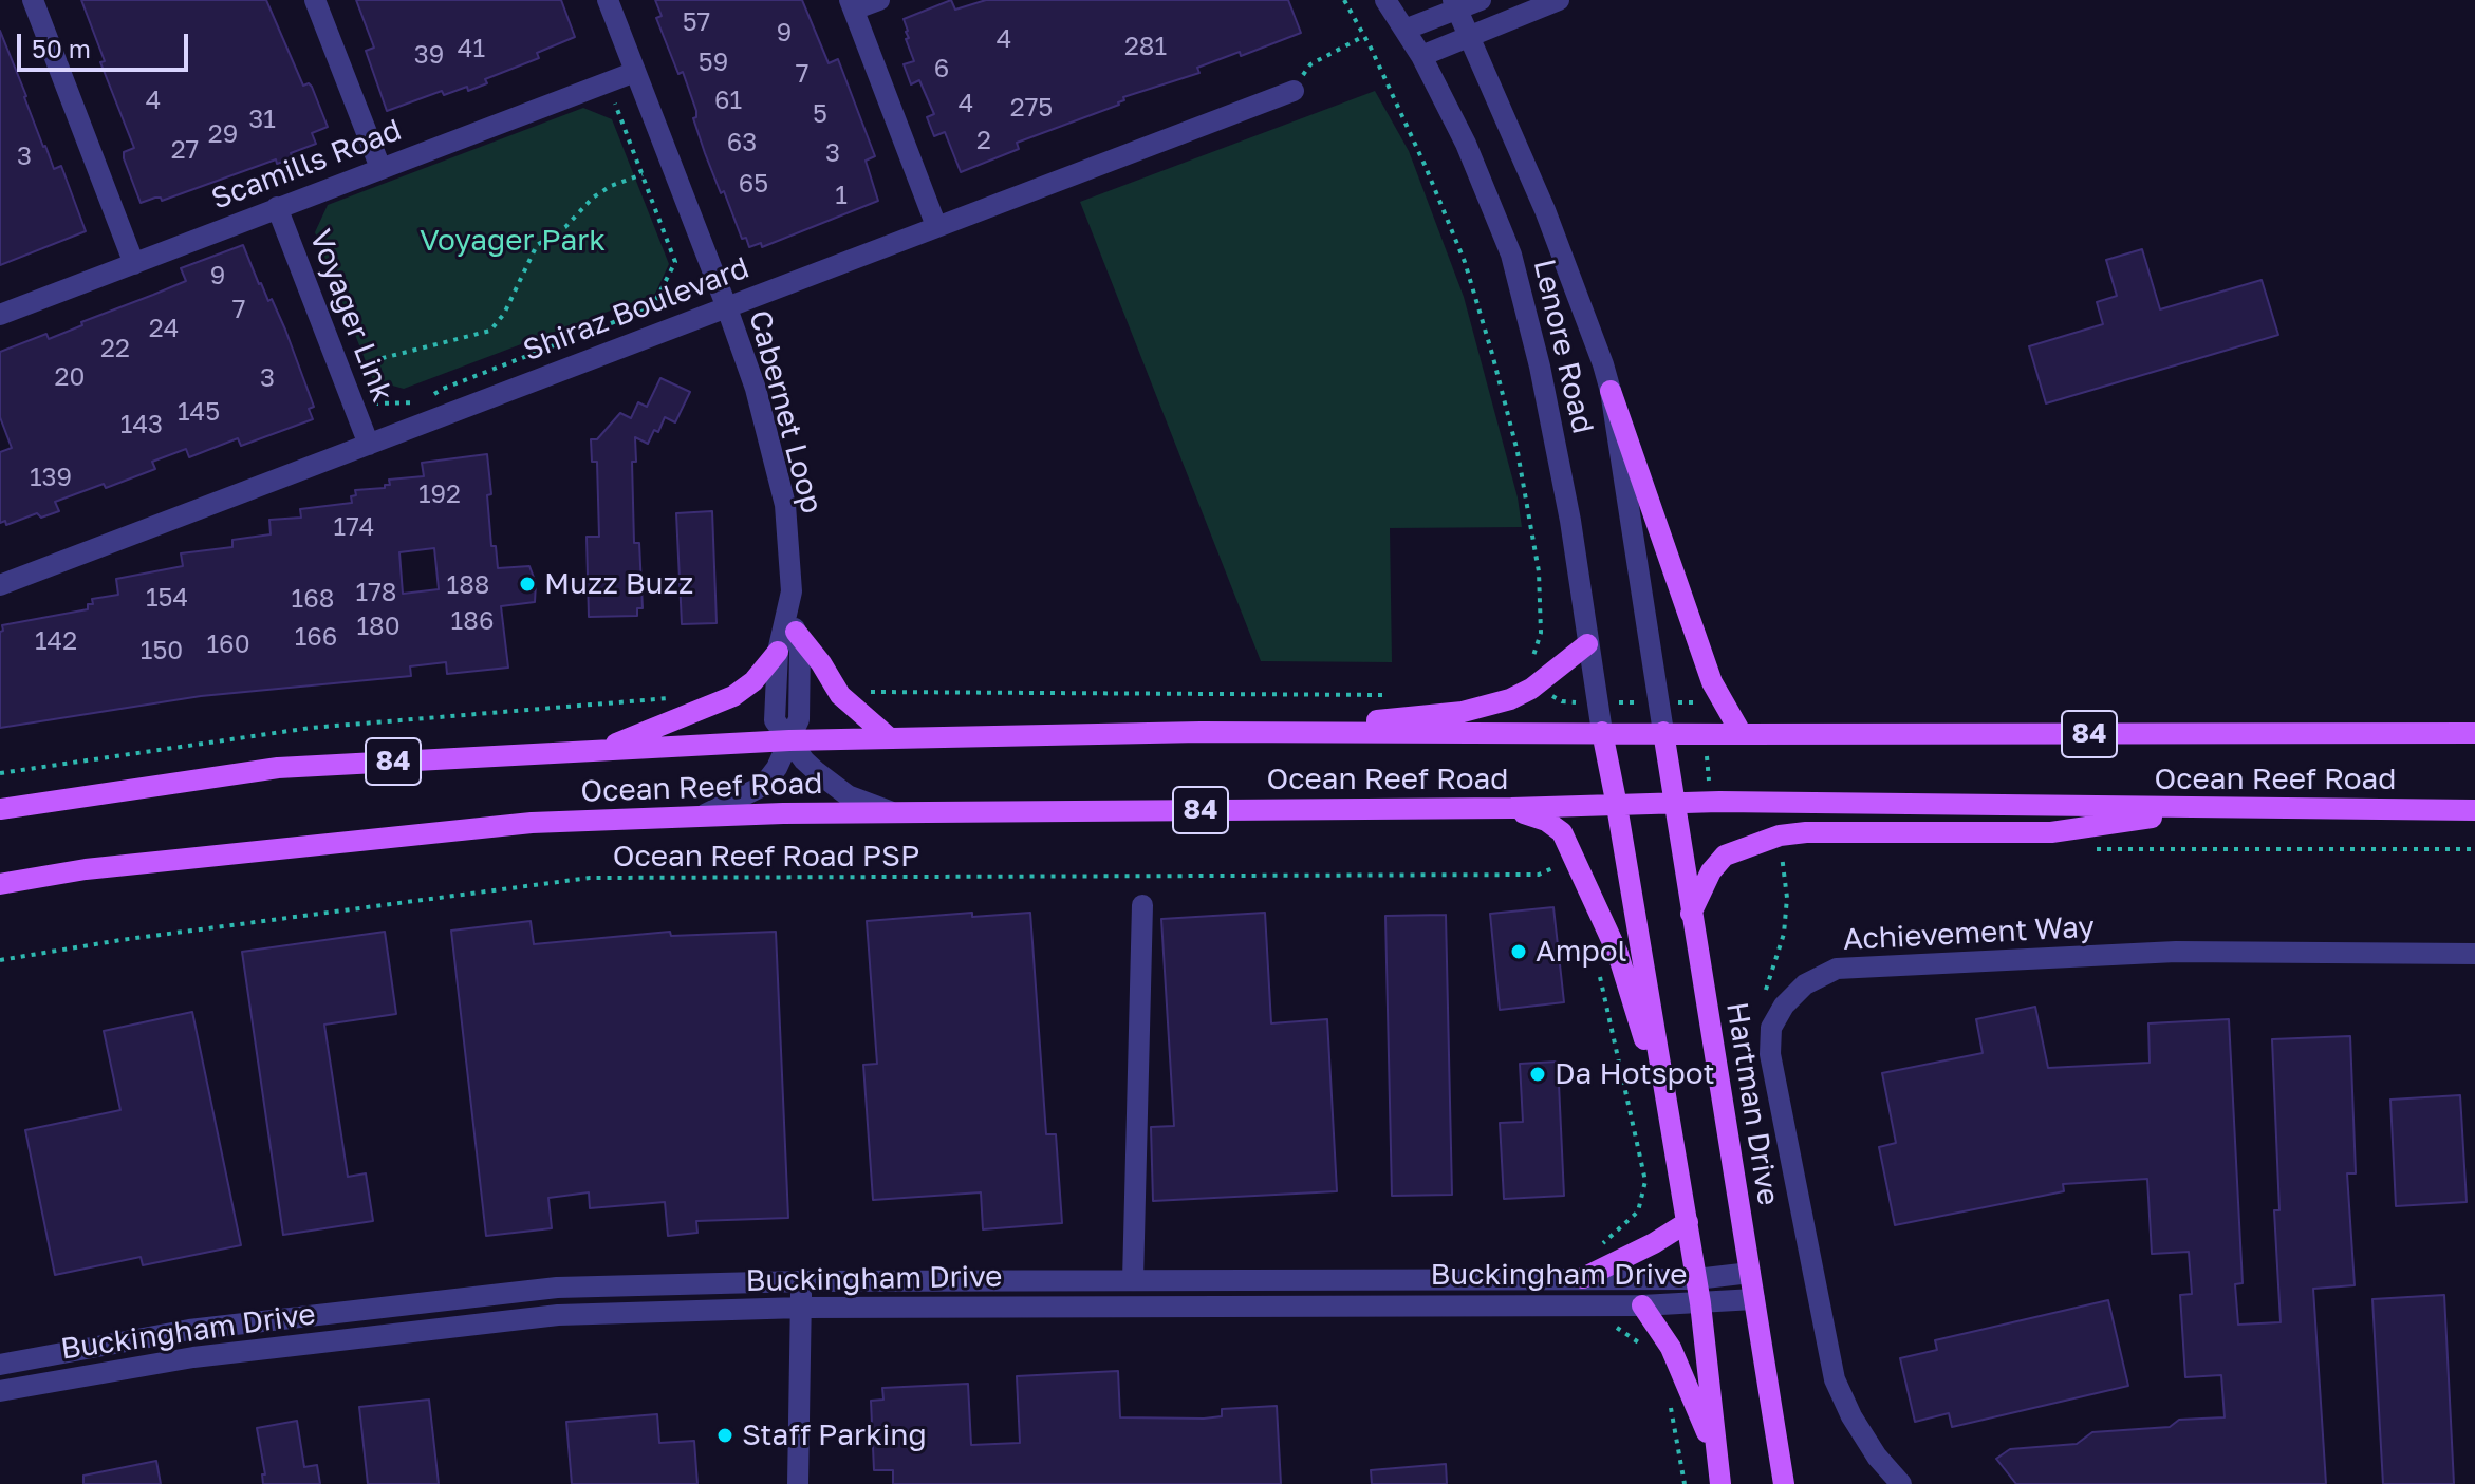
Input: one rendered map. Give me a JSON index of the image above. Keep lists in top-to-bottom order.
{
  "streets": {
    "main road": ["84", "Ocean Reef Road", "Hartman Drive"],
    "street": [
      "Scamills Road",
      "Shiraz Boulevard",
      "Voyager Link",
      "Lenore Road",
      "Cabernet Loop",
      "Achievement Way",
      "Buckingham Drive"
    ],
    "path": ["Ocean Reef Road PSP"]
  },
  "crossings": [
    ["Scamills Road", "Voyager Link"],
    ["Scamills Road", "Cabernet Loop"],
    ["Shiraz Boulevard", "Voyager Link"],
    ["Shiraz Boulevard", "Cabernet Loop"],
    ["Lenore Road", "Ocean Reef Road"],
    ["Lenore Road", "Hartman Drive"],
    ["Cabernet Loop", "Ocean Reef Road"],
    ["Ocean Reef Road", "Hartman Drive"],
    ["Hartman Drive", "Buckingham Drive"]
  ],
  "parks": ["Voyager Park"],
  "places": [
    "Muzz Buzz",
    "Ampol",
    "Da Hotspot",
    "Staff Parking"
  ],
  "house_numbers": [
    "57",
    "9",
    "4",
    "281",
    "41",
    "39",
    "59",
    "6",
    "7",
    "4",
    "61",
    "4",
    "275",
    "5",
    "31",
    "29",
    "2",
    "63",
    "27",
    "3",
    "3",
    "65",
    "1",
    "9",
    "7",
    "24",
    "22",
    "20",
    "3",
    "145",
    "143",
    "139",
    "192",
    "174",
    "188",
    "178",
    "154",
    "168",
    "186",
    "180",
    "166",
    "142",
    "160",
    "150"
  ],
  "scale_bar": "50 m"
}
